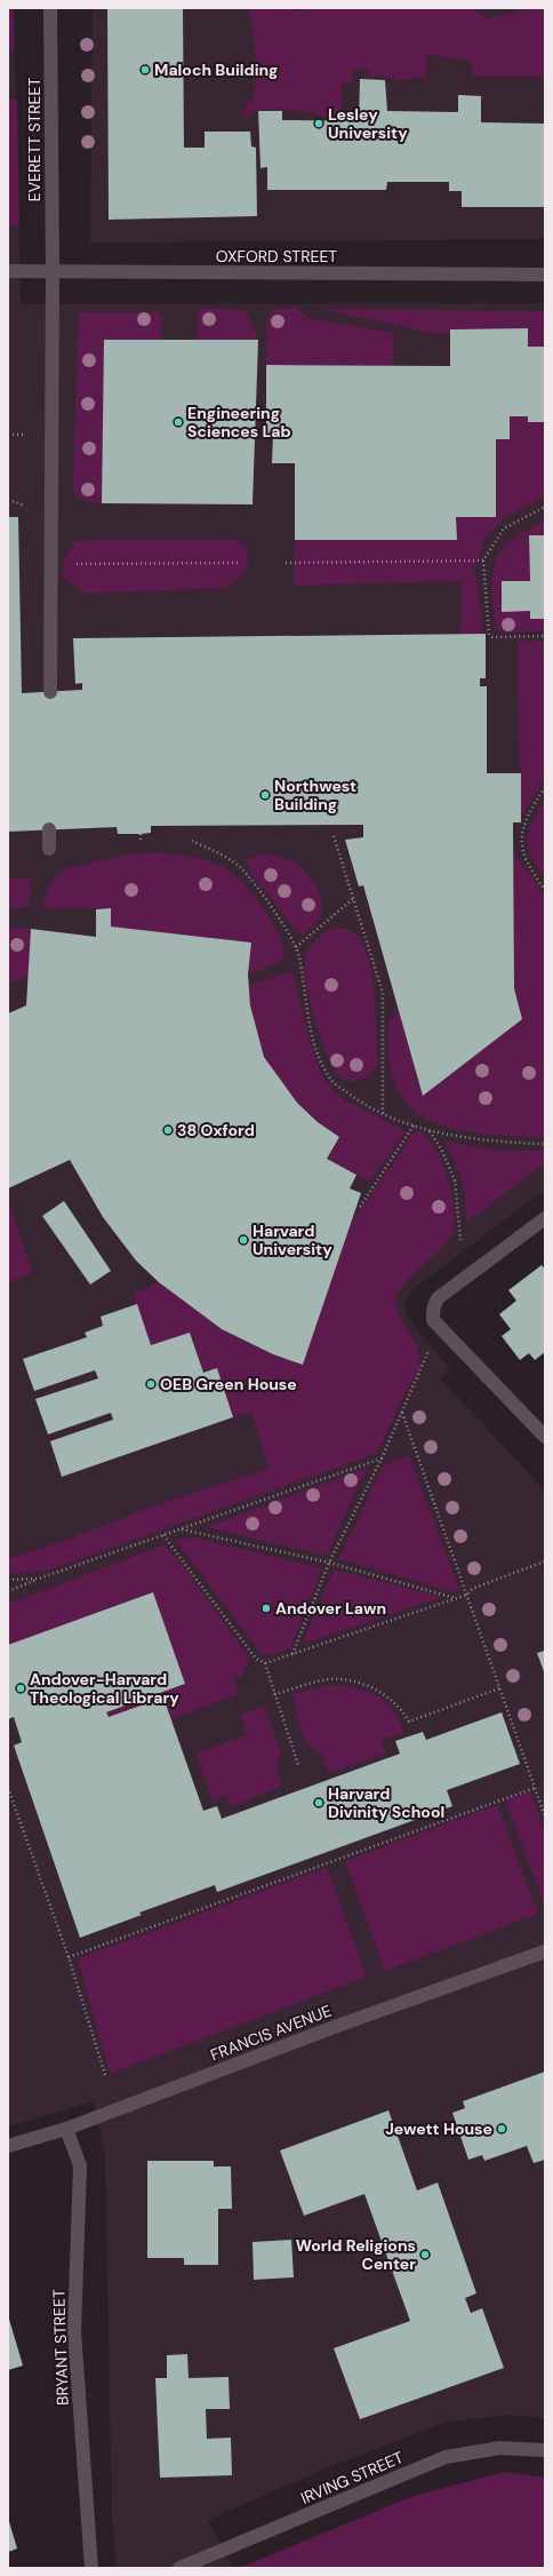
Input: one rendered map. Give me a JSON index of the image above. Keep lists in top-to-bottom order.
{
  "streets": {
    "street": [
      "EVERETT STREET",
      "OXFORD STREET",
      "FRANCIS AVENUE",
      "BRYANT STREET",
      "IRVING STREET"
    ]
  },
  "crossings": [
    ["EVERETT STREET", "OXFORD STREET"],
    ["FRANCIS AVENUE", "BRYANT STREET"]
  ],
  "places": [
    "Maloch Building",
    "Lesley University",
    "Engineering Sciences Lab",
    "Northwest Building",
    "38 Oxford",
    "Harvard University",
    "OEB Green House",
    "Andover Lawn",
    "Andover-Harvard Theological Library",
    "Harvard Divinity School",
    "Jewett House",
    "World Religions Center"
  ]
}
